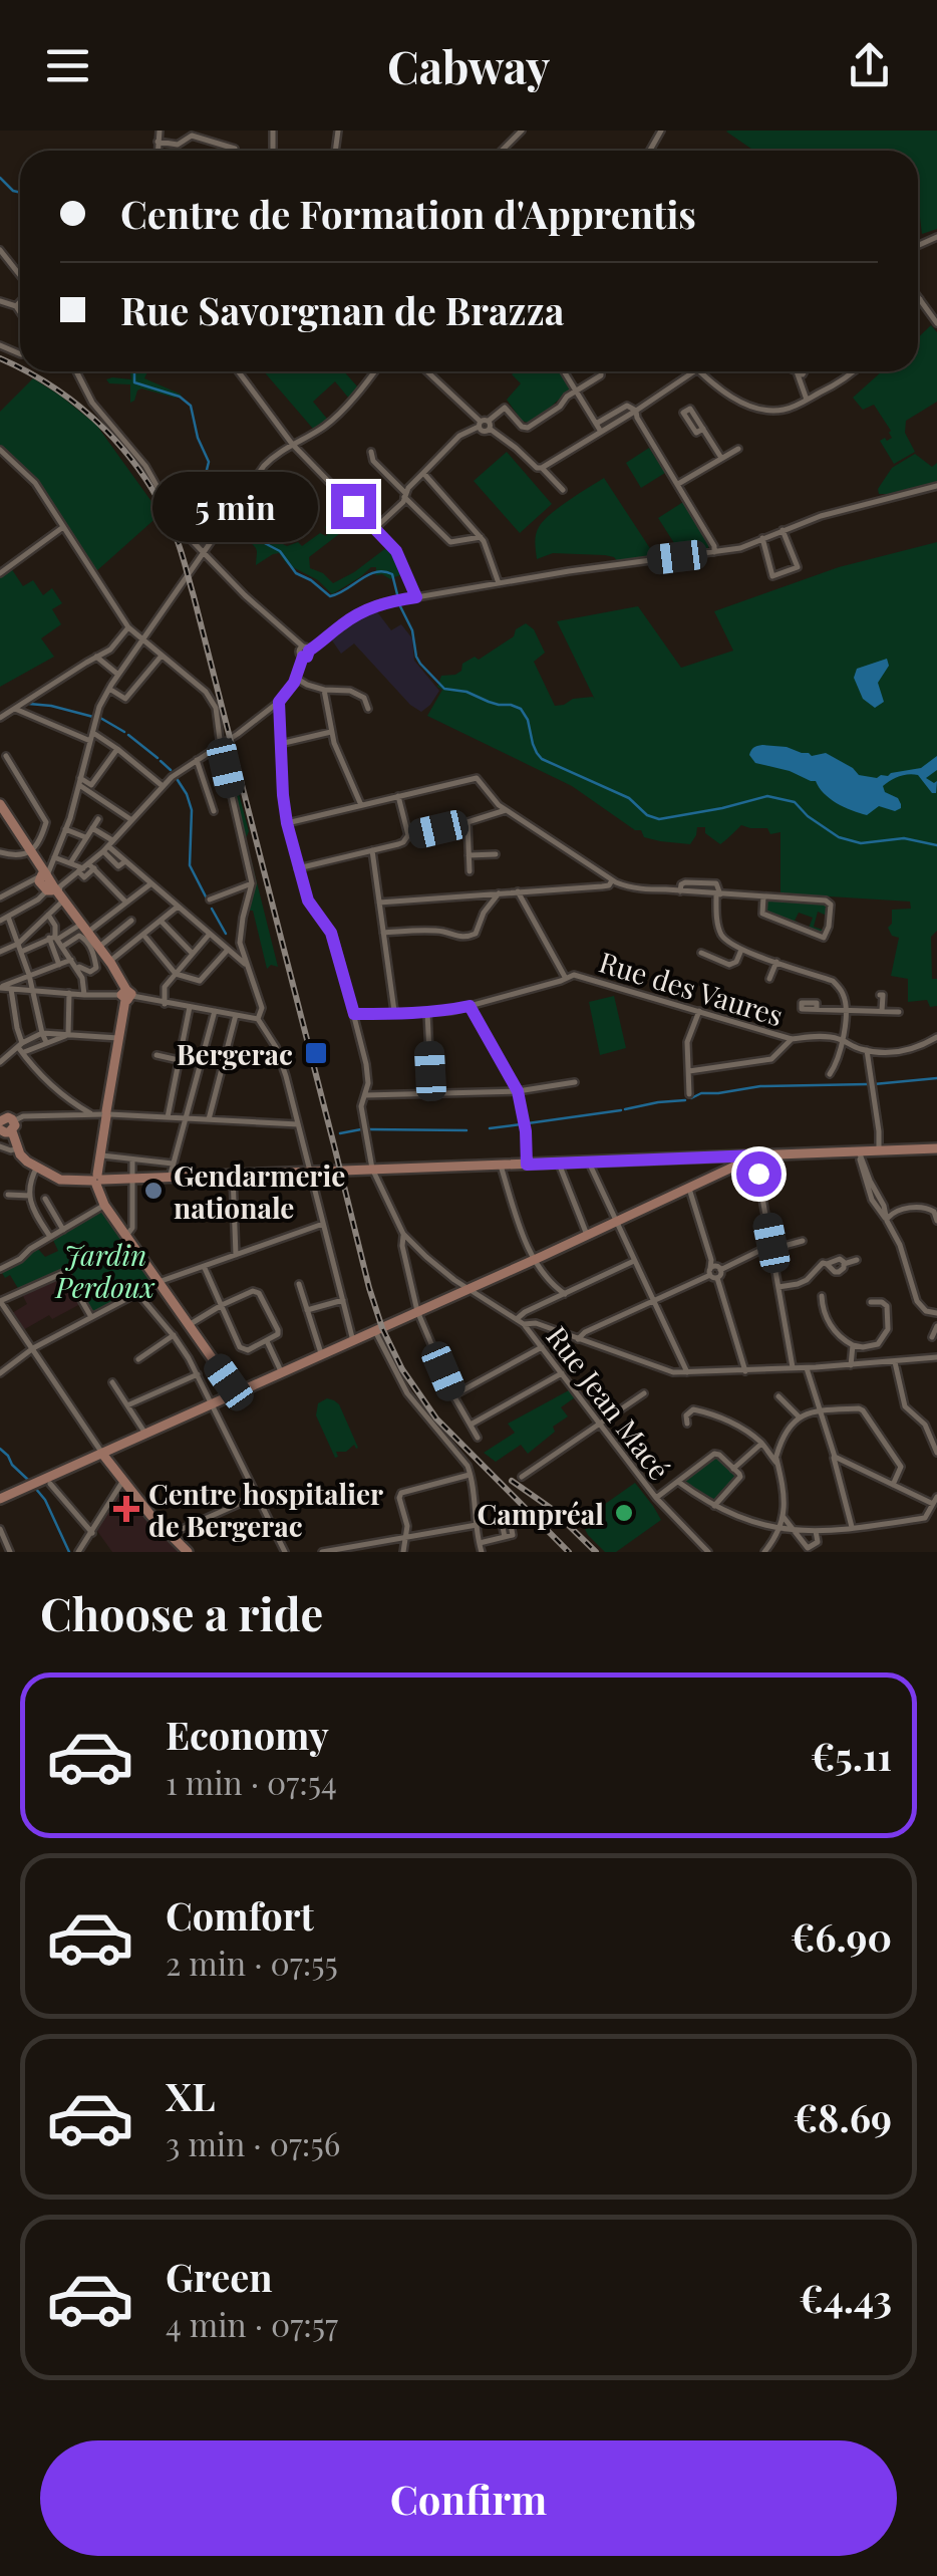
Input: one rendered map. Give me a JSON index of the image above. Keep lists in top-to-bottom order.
{
  "streets": {
    "street": ["Rue des Vaures", "Rue Jean Macé"]
  },
  "parks": ["Jardin Perdoux"],
  "places": {
    "transit": ["Bergerac"],
    "other": ["Gendarmerie nationale", "Campréal"],
    "health": ["Centre hospitalier de Bergerac"]
  },
  "page": {
    "header": "Cabway",
    "banner": ["Centre de Formation d'Apprentis", "Rue Savorgnan de Brazza"],
    "bubble": "5 min",
    "heading": "Choose a ride",
    "list": [
      {
        "name": "Economy",
        "note": "1 min · 07:54",
        "value": "€5.11"
      },
      {
        "name": "Comfort",
        "note": "2 min · 07:55",
        "value": "€6.90"
      },
      {
        "name": "XL",
        "note": "3 min · 07:56",
        "value": "€8.69"
      },
      {
        "name": "Green",
        "note": "4 min · 07:57",
        "value": "€4.43"
      }
    ],
    "buttons": "Confirm"
  }
}
